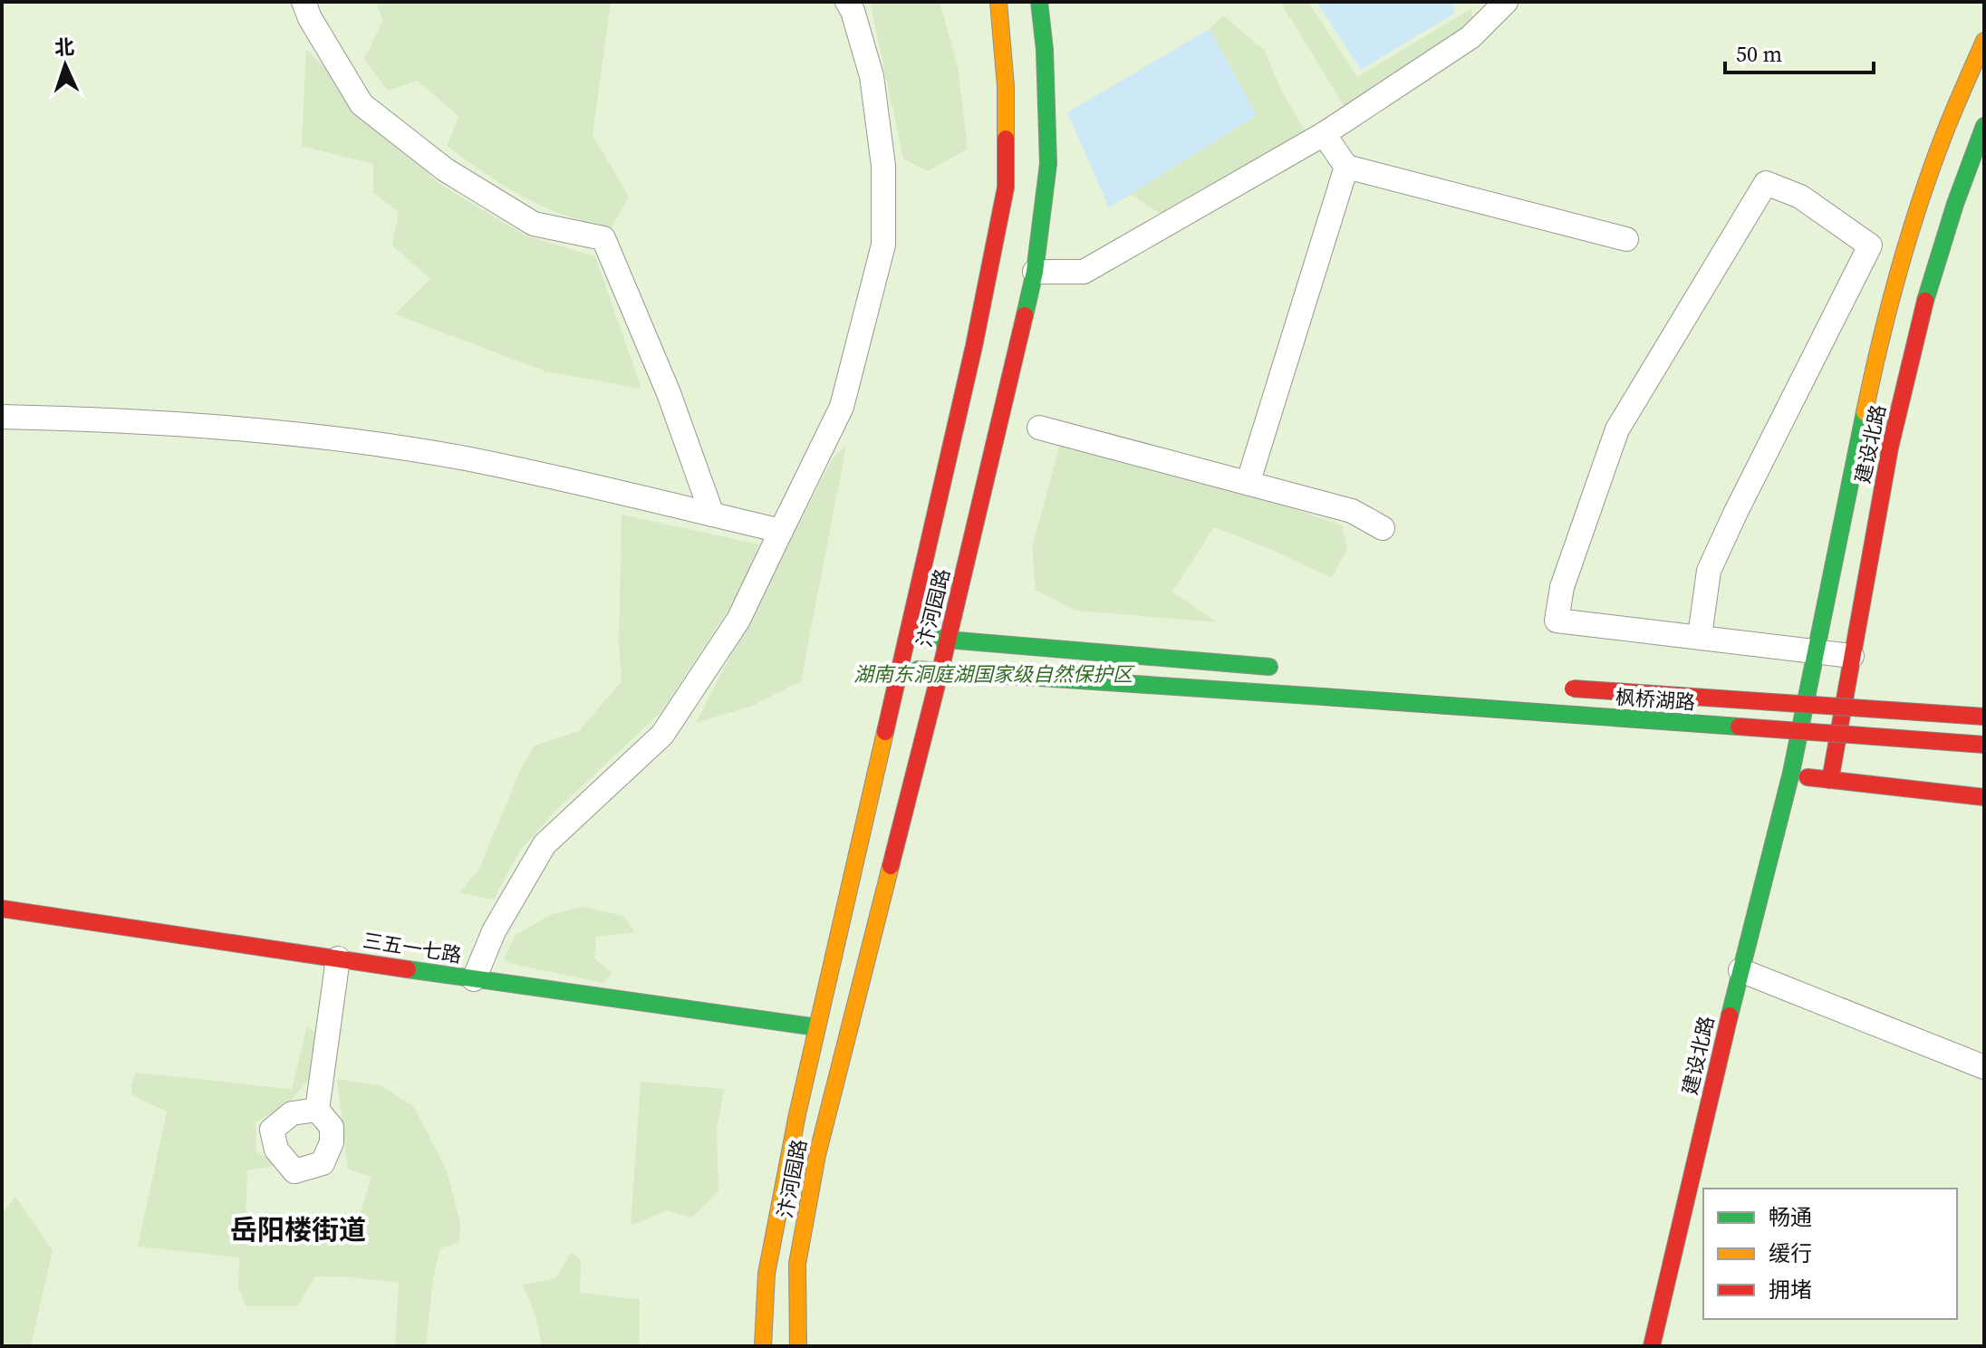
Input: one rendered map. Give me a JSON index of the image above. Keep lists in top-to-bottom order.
{
  "streets": {
    "main road": [
      "建设北路",
      "汴河园路",
      "枫桥湖路",
      "三五一七路"
    ]
  },
  "crossings": [
    ["汴河园路", "枫桥湖路"],
    ["汴河园路", "三五一七路"]
  ],
  "districts": ["岳阳楼街道"],
  "parks": ["湖南东洞庭湖国家级自然保护区"],
  "legend": ["畅通", "缓行", "拥堵"],
  "scale_bar": "50 m",
  "north": "top"
}
